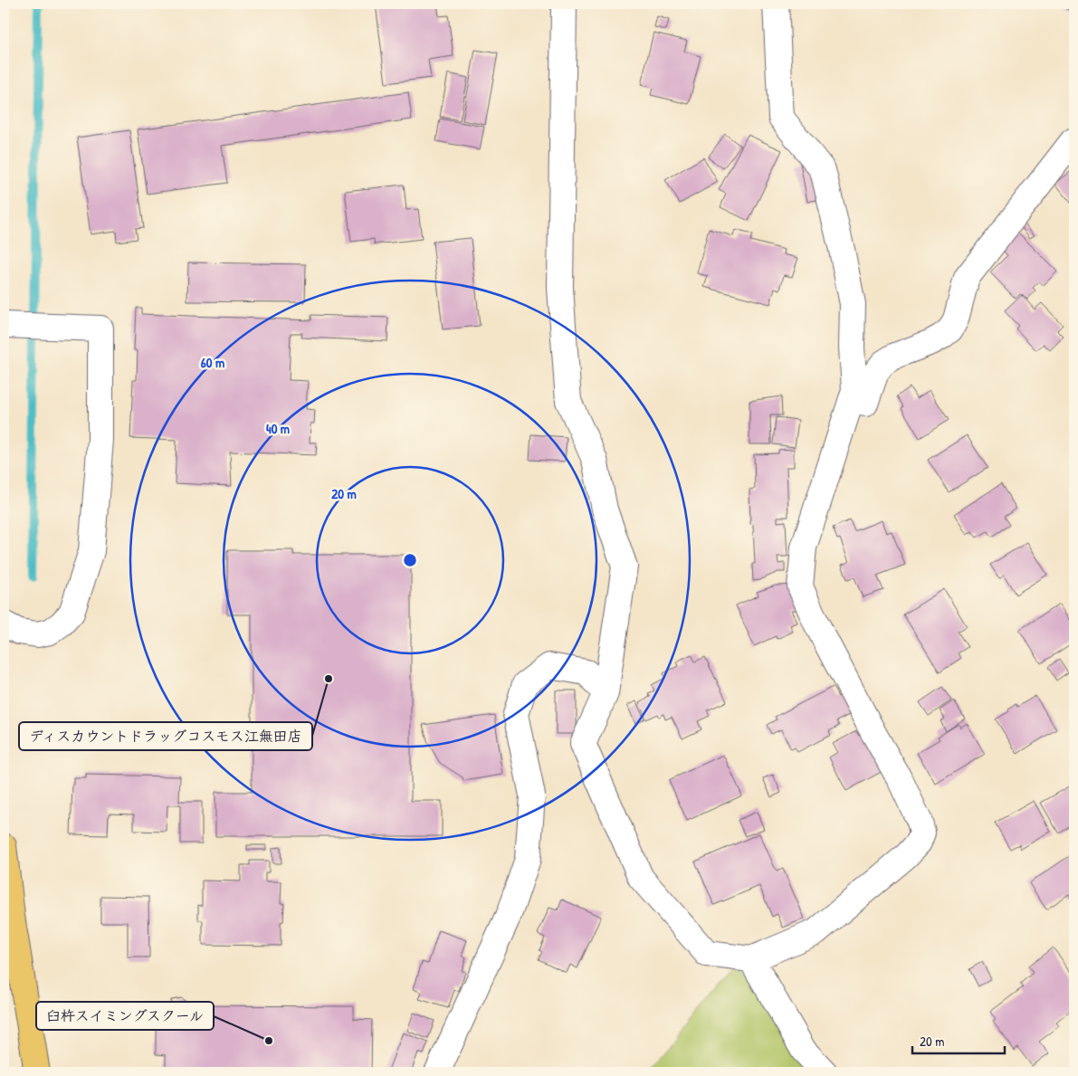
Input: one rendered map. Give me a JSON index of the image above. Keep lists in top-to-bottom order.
{
  "places": ["ディスカウントドラッグコスモス江無田店", "臼杵スイミングスクール"],
  "scale_bar": "20 m",
  "rings": ["60 m", "40 m", "20 m"]
}
